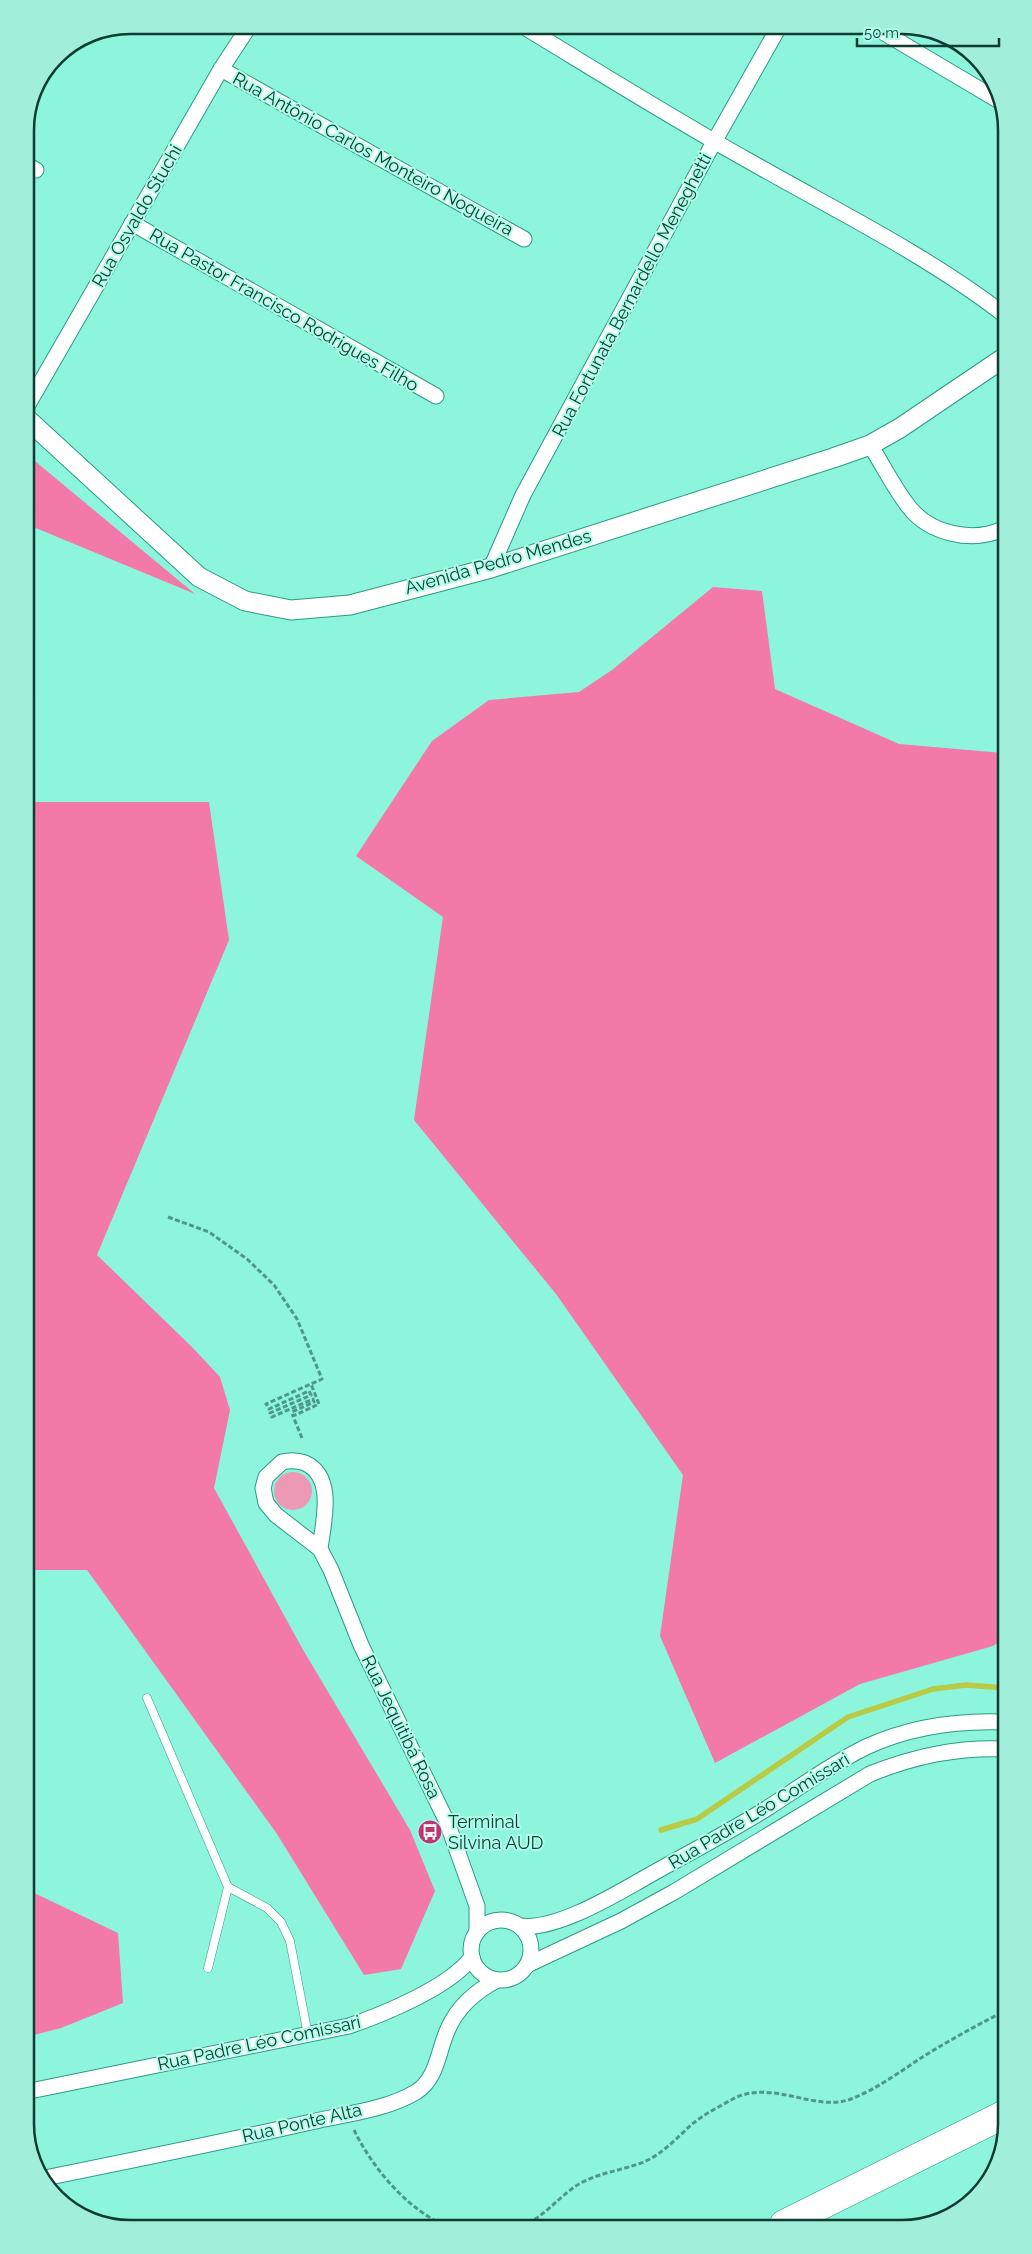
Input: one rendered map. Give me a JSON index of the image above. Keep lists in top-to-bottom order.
{
  "streets": {
    "street": [
      "Rua Antônio Carlos Monteiro Nogueira",
      "Rua Osvaldo Stuchi",
      "Rua Fortunata Bernardello Meneghetti",
      "Rua Pastor Francisco Rodrigues Filho",
      "Avenida Pedro Mendes",
      "Rua Jequitibá Rosa",
      "Rua Padre Léo Comissari",
      "Rua Ponte Alta"
    ]
  },
  "crossings": [
    ["Rua Antônio Carlos Monteiro Nogueira", "Rua Osvaldo Stuchi"],
    ["Rua Osvaldo Stuchi", "Rua Pastor Francisco Rodrigues Filho"],
    ["Rua Fortunata Bernardello Meneghetti", "Avenida Pedro Mendes"],
    ["Rua Jequitibá Rosa", "Rua Padre Léo Comissari"],
    ["Rua Jequitibá Rosa", "Rua Ponte Alta"],
    ["Rua Padre Léo Comissari", "Rua Ponte Alta"]
  ],
  "places": {
    "bus stop": ["Terminal Silvina AUD"]
  },
  "scale_bar": "50 m"
}
